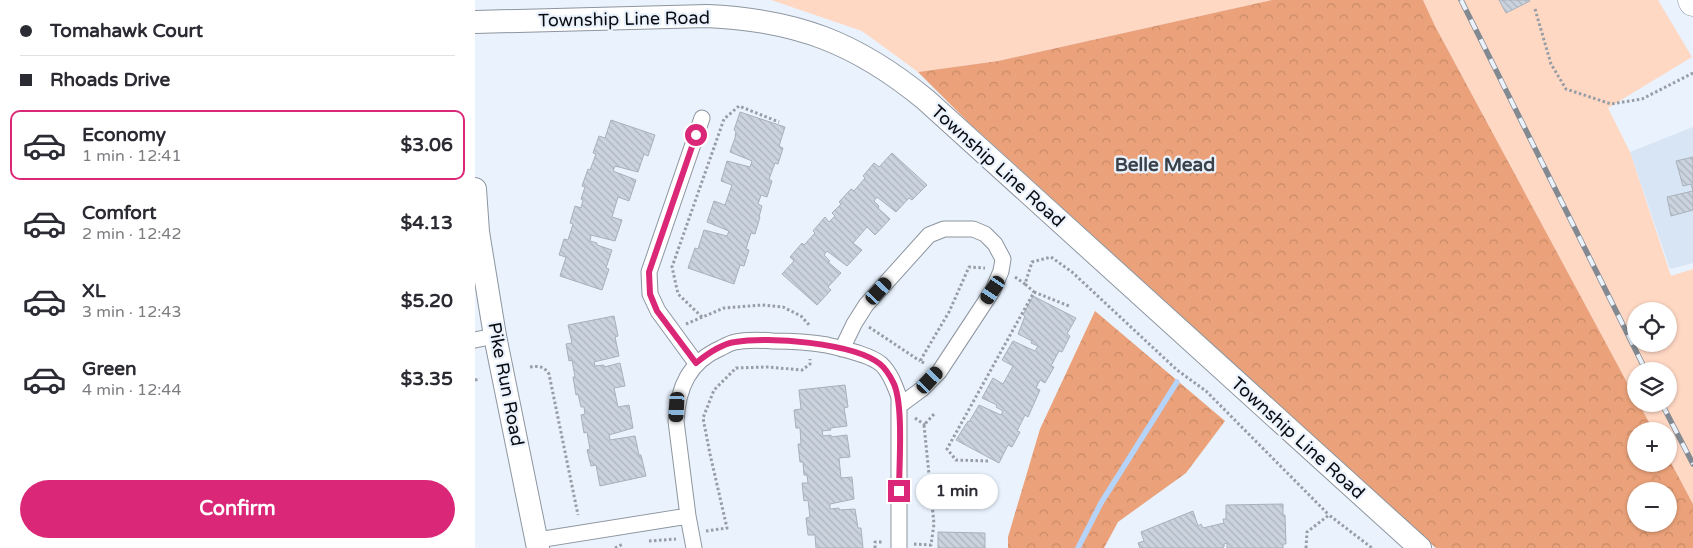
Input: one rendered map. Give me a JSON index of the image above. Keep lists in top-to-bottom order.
{
  "streets": {
    "street": ["Township Line Road", "Pike Run Road"]
  },
  "districts": ["Belle Mead"],
  "page": {
    "banner": ["Tomahawk Court", "Rhoads Drive"],
    "list": [
      {
        "name": "Economy",
        "note": "1 min · 12:41",
        "value": "$3.06"
      },
      {
        "name": "Comfort",
        "note": "2 min · 12:42",
        "value": "$4.13"
      },
      {
        "name": "XL",
        "note": "3 min · 12:43",
        "value": "$5.20"
      },
      {
        "name": "Green",
        "note": "4 min · 12:44",
        "value": "$3.35"
      }
    ],
    "map_buttons": ["+", "−"],
    "buttons": "Confirm",
    "bubble": "1 min"
  }
}
